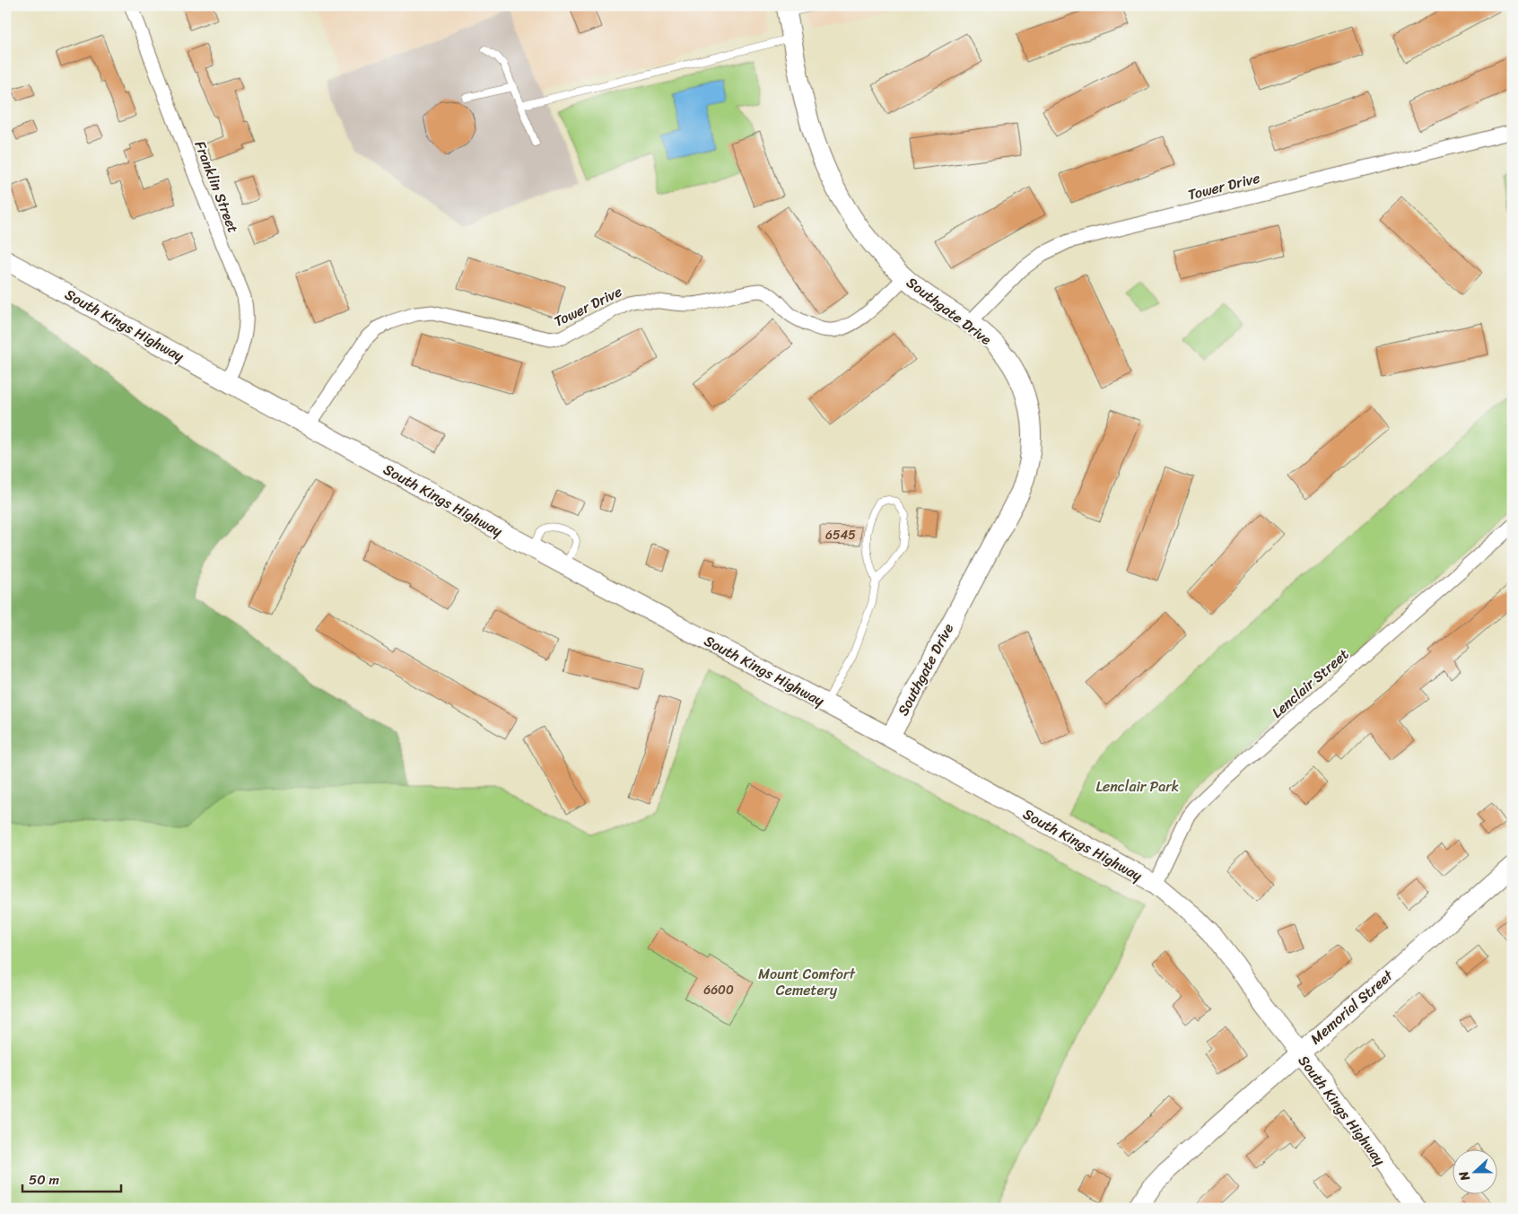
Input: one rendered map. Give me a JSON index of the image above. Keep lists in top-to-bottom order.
{
  "streets": {
    "main road": ["Southgate Drive", "South Kings Highway", "Memorial Street"],
    "street": ["Tower Drive", "Franklin Street", "Lenclair Street"]
  },
  "crossings": [
    ["Tower Drive", "Southgate Drive"],
    ["Tower Drive", "South Kings Highway"],
    ["Franklin Street", "South Kings Highway"],
    ["Southgate Drive", "South Kings Highway"],
    ["South Kings Highway", "Lenclair Street"],
    ["South Kings Highway", "Memorial Street"]
  ],
  "parks": ["Lenclair Park", "Mount Comfort Cemetery"],
  "house_numbers": ["6545", "6600"],
  "scale_bar": "50 m",
  "north": "left"
}
